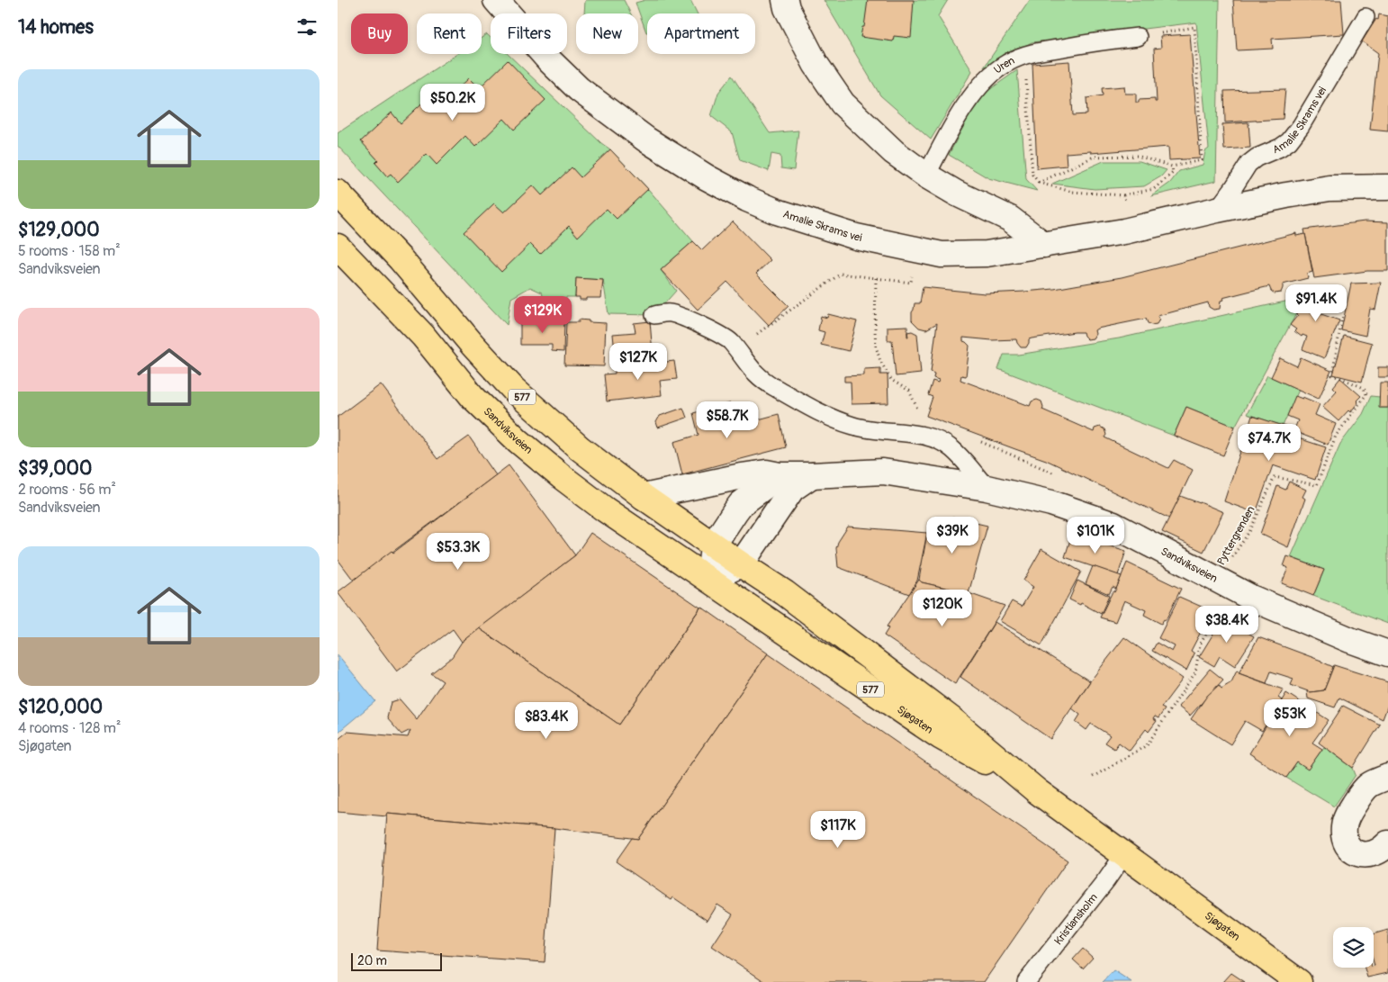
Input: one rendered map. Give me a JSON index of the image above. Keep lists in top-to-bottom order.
{
  "streets": {
    "main road": ["577", "Sandviksveien", "Sjøgaten"],
    "street": ["Amalie Skrams vei"],
    "lane": ["Uren", "Kristiansholm"],
    "path": ["Pyttergrenden"]
  },
  "crossings": [
    ["577", "Sandviksveien"],
    ["577", "Sjøgaten"],
    ["Sandviksveien", "Pyttergrenden"],
    ["Sandviksveien", "Sjøgaten"],
    ["Sjøgaten", "Kristiansholm"]
  ],
  "scale_bar": "20 m",
  "page": {
    "heading": "14 homes",
    "chip": [
      "Buy",
      "Rent",
      "Filters",
      "New",
      "Apartment"
    ],
    "list": [
      {
        "name": "$129,000",
        "note": "5 rooms · 158 m² · Sandviksveien"
      },
      {
        "name": "$39,000",
        "note": "2 rooms · 56 m² · Sandviksveien"
      },
      {
        "name": "$120,000",
        "note": "4 rooms · 128 m² · Sjøgaten"
      }
    ],
    "price": [
      "$50.2K",
      "$91.4K",
      "$129K",
      "$127K",
      "$58.7K",
      "$74.7K",
      "$39K",
      "$101K",
      "$53.3K",
      "$120K",
      "$38.4K",
      "$53K",
      "$83.4K",
      "$117K"
    ],
    "scale": "20 m"
  }
}
